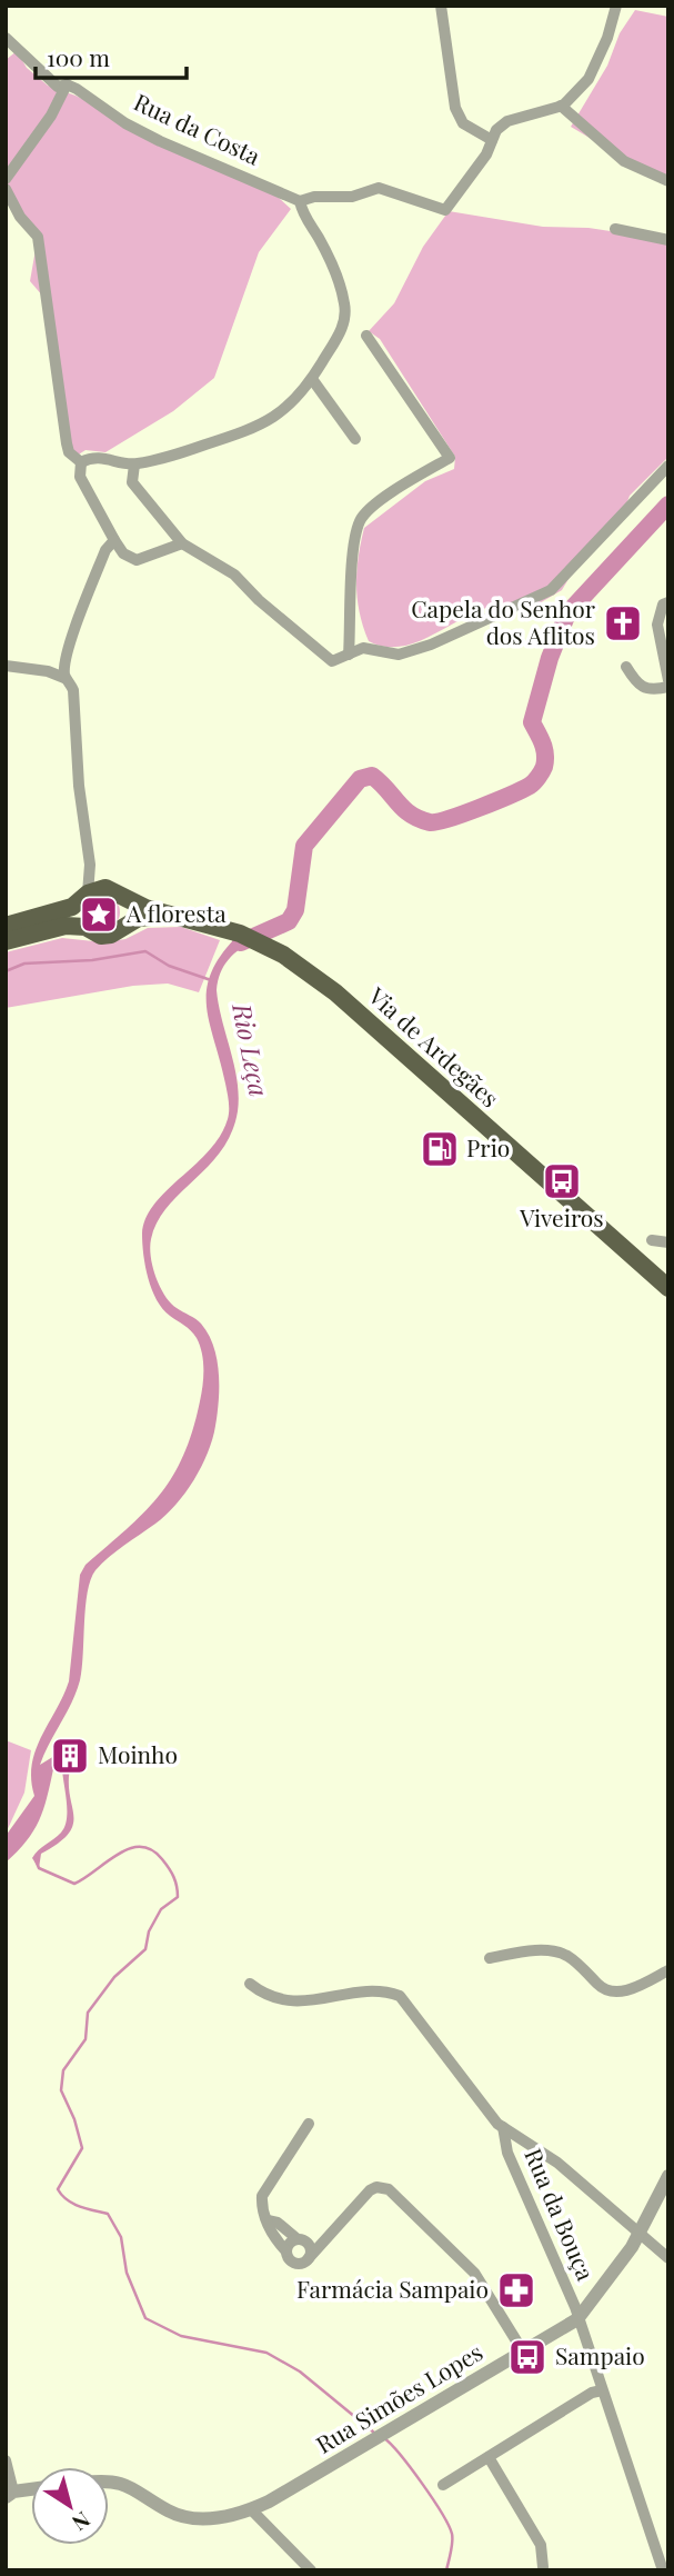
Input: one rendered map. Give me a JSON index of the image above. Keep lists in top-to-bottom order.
{
  "streets": {
    "main road": ["Via de Ardegães"],
    "street": ["Rua da Costa", "Rua da Bouça", "Rua Simões Lopes"]
  },
  "crossings": [
    ["Rua da Bouça", "Rua Simões Lopes"]
  ],
  "water": ["Rio Leça"],
  "places": {
    "church": ["Capela do Senhor dos Aflitos"],
    "place": ["A floresta"],
    "fuel station": ["Prio"],
    "bus stop": ["Viveiros", "Sampaio"],
    "building": ["Moinho"],
    "pharmacy": ["Farmácia Sampaio"]
  },
  "scale_bar": "100 m",
  "north": "bottom right"
}
